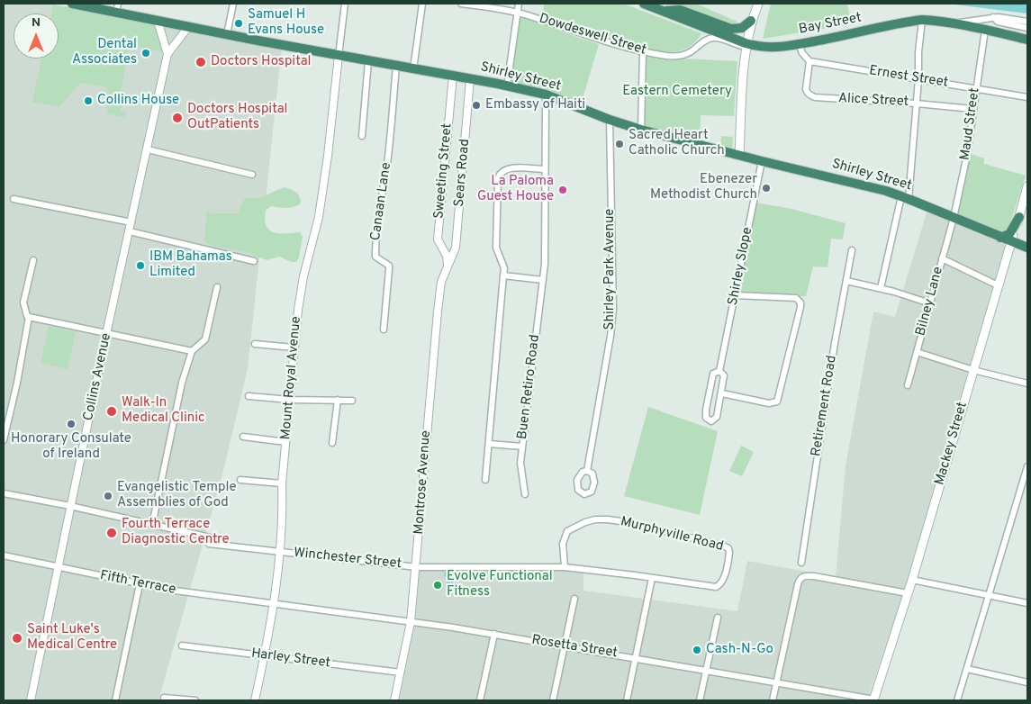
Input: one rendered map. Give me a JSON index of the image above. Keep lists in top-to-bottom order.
{
  "streets": {
    "highway": ["Bay Street", "Shirley Street"],
    "main road": ["Mackey Street"],
    "street": [
      "Dowdeswell Street",
      "Ernest Street",
      "Alice Street",
      "Maud Street",
      "Sweeting Street",
      "Sears Road",
      "Canaan Lane",
      "Shirley Slope",
      "Shirley Park Avenue",
      "Bilney Lane",
      "Collins Avenue",
      "Mount Royal Avenue",
      "Buen Retiro Road",
      "Retirement Road",
      "Montrose Avenue",
      "Murphyville Road",
      "Winchester Street",
      "Fifth Terrace",
      "Rosetta Street",
      "Harley Street"
    ]
  },
  "crossings": [
    ["Bay Street", "Dowdeswell Street"],
    ["Bay Street", "Maud Street"],
    ["Shirley Street", "Maud Street"],
    ["Shirley Street", "Sweeting Street"],
    ["Shirley Street", "Sears Road"],
    ["Shirley Street", "Canaan Lane"],
    ["Shirley Street", "Shirley Slope"],
    ["Shirley Street", "Shirley Park Avenue"],
    ["Shirley Street", "Bilney Lane"],
    ["Shirley Street", "Collins Avenue"],
    ["Shirley Street", "Mount Royal Avenue"],
    ["Shirley Street", "Buen Retiro Road"],
    ["Shirley Street", "Mackey Street"],
    ["Ernest Street", "Alice Street"],
    ["Ernest Street", "Maud Street"],
    ["Alice Street", "Maud Street"],
    ["Maud Street", "Bilney Lane"],
    ["Sweeting Street", "Sears Road"],
    ["Sweeting Street", "Montrose Avenue"],
    ["Sears Road", "Montrose Avenue"],
    ["Collins Avenue", "Fifth Terrace"],
    ["Mount Royal Avenue", "Winchester Street"],
    ["Mount Royal Avenue", "Fifth Terrace"],
    ["Mount Royal Avenue", "Rosetta Street"],
    ["Mount Royal Avenue", "Harley Street"],
    ["Mackey Street", "Rosetta Street"],
    ["Montrose Avenue", "Murphyville Road"],
    ["Montrose Avenue", "Winchester Street"],
    ["Montrose Avenue", "Rosetta Street"],
    ["Montrose Avenue", "Harley Street"],
    ["Murphyville Road", "Winchester Street"],
    ["Fifth Terrace", "Rosetta Street"]
  ],
  "parks": ["Eastern Cemetery"],
  "places": [
    "Samuel H Evans House",
    "Dental Associates",
    "Doctors Hospital",
    "Collins House",
    "Embassy of Haiti",
    "Doctors Hospital OutPatients",
    "Sacred Heart Catholic Church",
    "Ebenezer Methodist Church",
    "La Paloma Guest House",
    "IBM Bahamas Limited",
    "Walk-In Medical Clinic",
    "Honorary Consulate of Ireland",
    "Evangelistic Temple Assemblies of God",
    "Fourth Terrace Diagnostic Centre",
    "Evolve Functional Fitness",
    "Saint Luke's Medical Centre",
    "Cash-N-Go"
  ],
  "north": "top"
}
